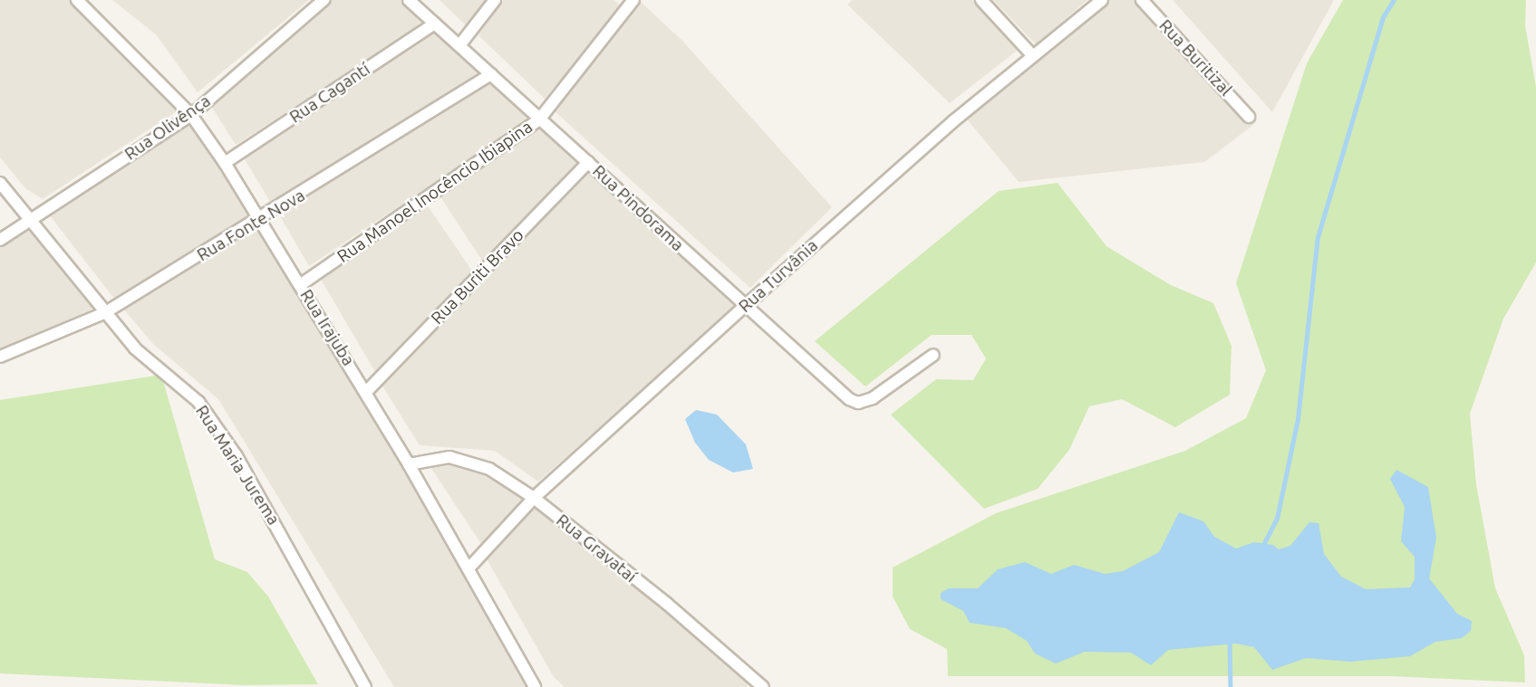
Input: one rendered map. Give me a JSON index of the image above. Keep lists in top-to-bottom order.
{
  "streets": {
    "street": [
      "Rua Buritizal",
      "Rua Cagantí",
      "Rua Olivênça",
      "Rua Manoel Inocêncio Ibiapina",
      "Rua Pindorama",
      "Rua Fonte Nova",
      "Rua Turvânia",
      "Rua Buriti Bravo",
      "Rua Irajuba",
      "Rua Maria Jurema",
      "Rua Gravataí"
    ]
  },
  "crossings": [
    ["Rua Cagantí", "Rua Pindorama"],
    ["Rua Cagantí", "Rua Irajuba"],
    ["Rua Olivênça", "Rua Irajuba"],
    ["Rua Olivênça", "Rua Maria Jurema"],
    ["Rua Manoel Inocêncio Ibiapina", "Rua Pindorama"],
    ["Rua Manoel Inocêncio Ibiapina", "Rua Irajuba"],
    ["Rua Pindorama", "Rua Fonte Nova"],
    ["Rua Pindorama", "Rua Turvânia"],
    ["Rua Pindorama", "Rua Buriti Bravo"],
    ["Rua Fonte Nova", "Rua Irajuba"],
    ["Rua Fonte Nova", "Rua Maria Jurema"],
    ["Rua Turvânia", "Rua Irajuba"],
    ["Rua Turvânia", "Rua Gravataí"],
    ["Rua Buriti Bravo", "Rua Irajuba"],
    ["Rua Irajuba", "Rua Gravataí"]
  ]
}
